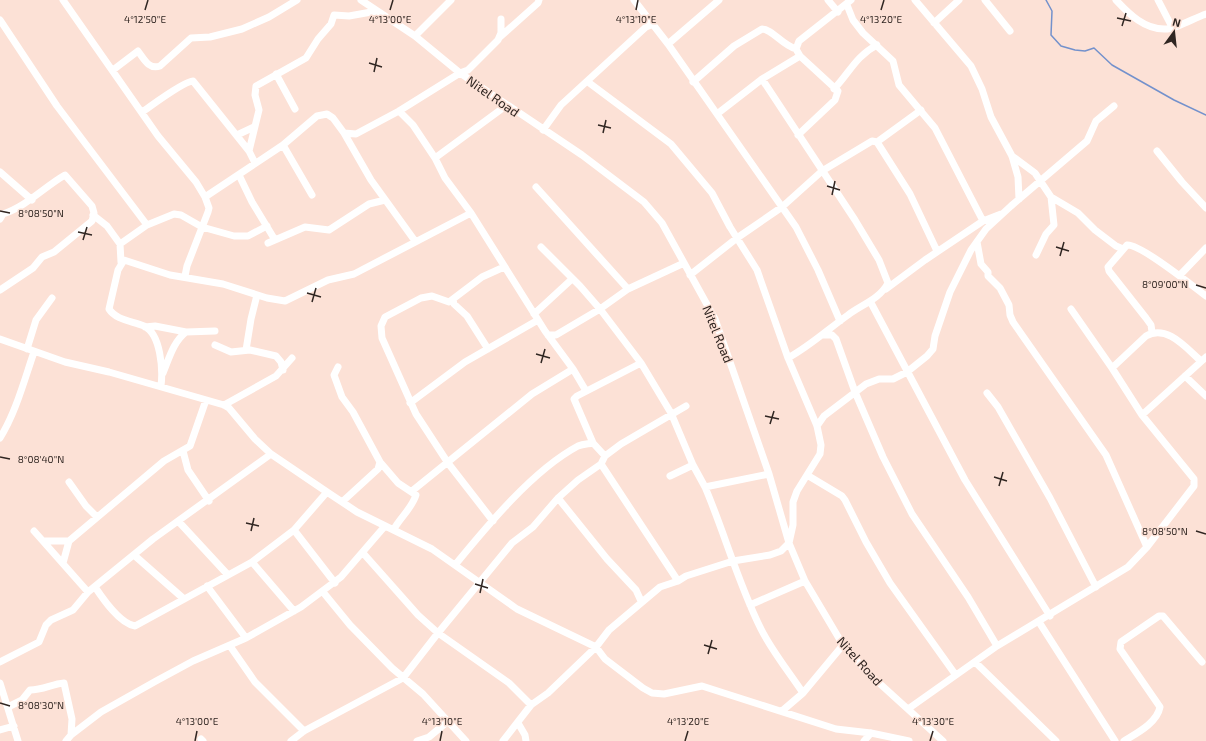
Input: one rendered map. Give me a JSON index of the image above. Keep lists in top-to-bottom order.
{
  "streets": {
    "street": ["Nitel Road"]
  },
  "north": "top",
  "coordinates": [
    "4°12'50\"E",
    "4°13'00\"E",
    "4°13'10\"E",
    "4°13'20\"E",
    "8°08'50\"N",
    "8°09'00\"N",
    "8°08'40\"N",
    "8°08'30\"N",
    "4°13'30\"E"
  ]
}
